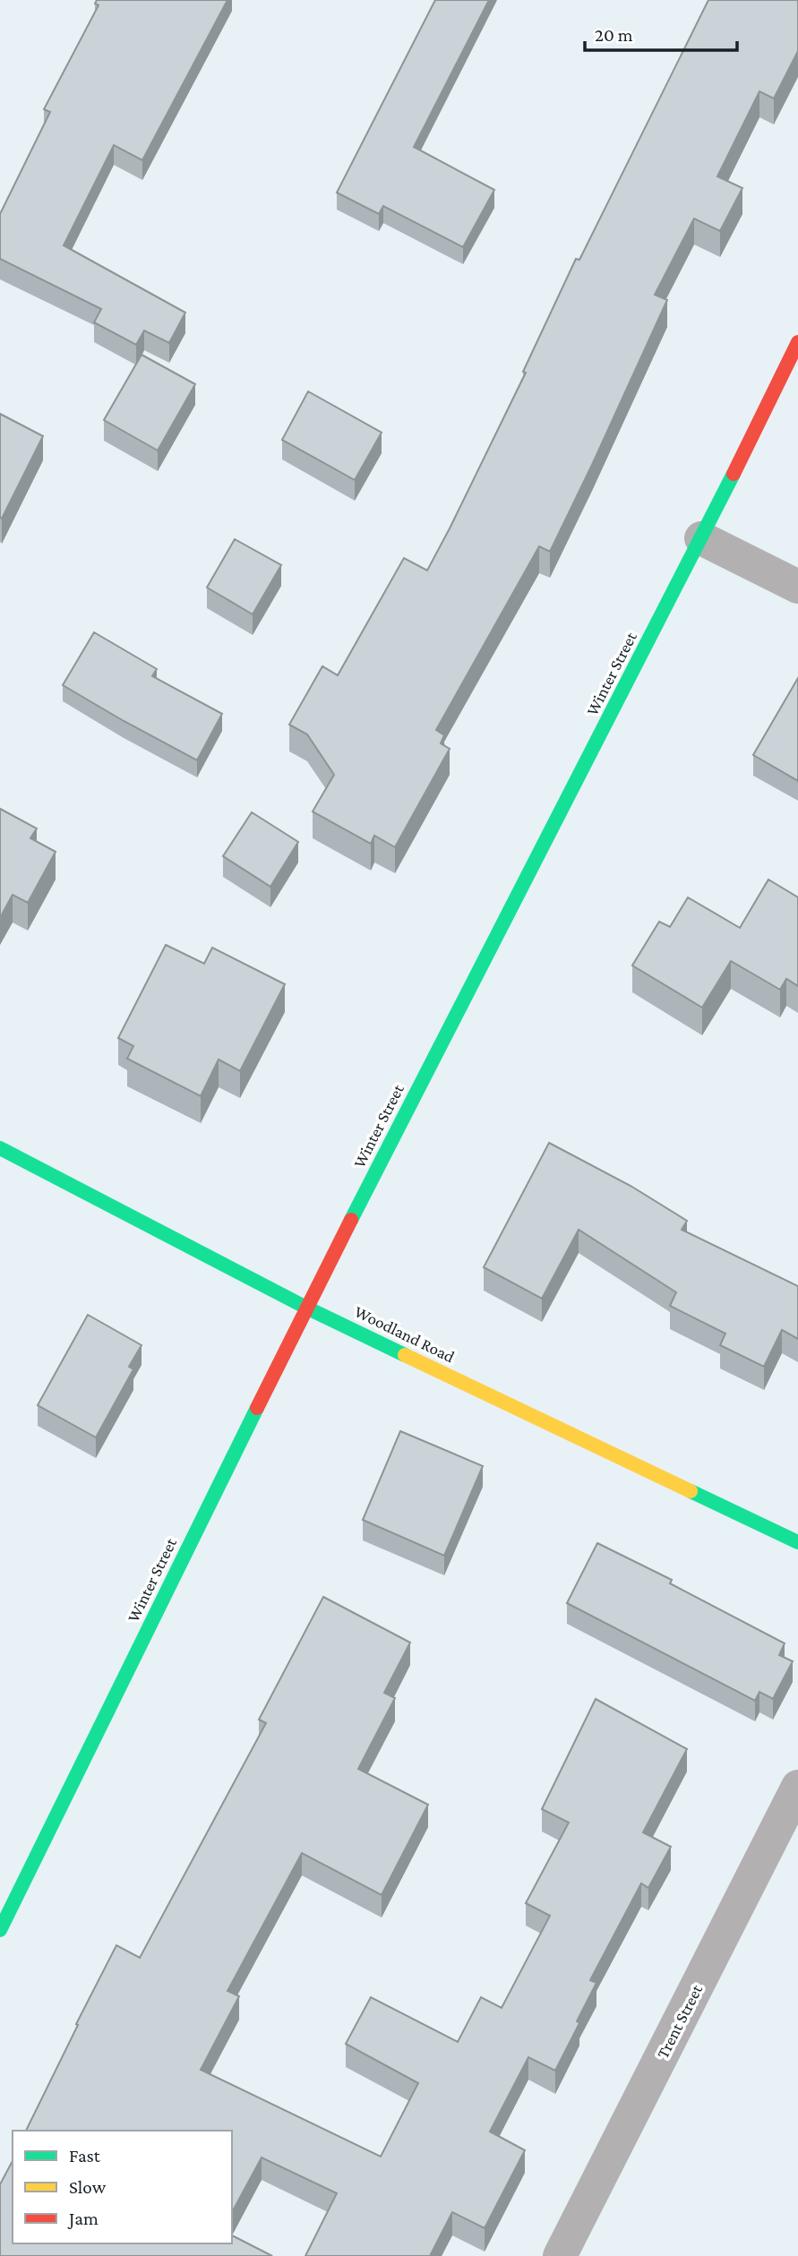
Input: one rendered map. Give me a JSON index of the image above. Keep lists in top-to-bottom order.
{
  "streets": {
    "main road": ["Winter Street", "Woodland Road"],
    "street": ["Trent Street"]
  },
  "crossings": [
    ["Winter Street", "Woodland Road"]
  ],
  "legend": ["Fast", "Slow", "Jam"],
  "scale_bar": "20 m"
}
